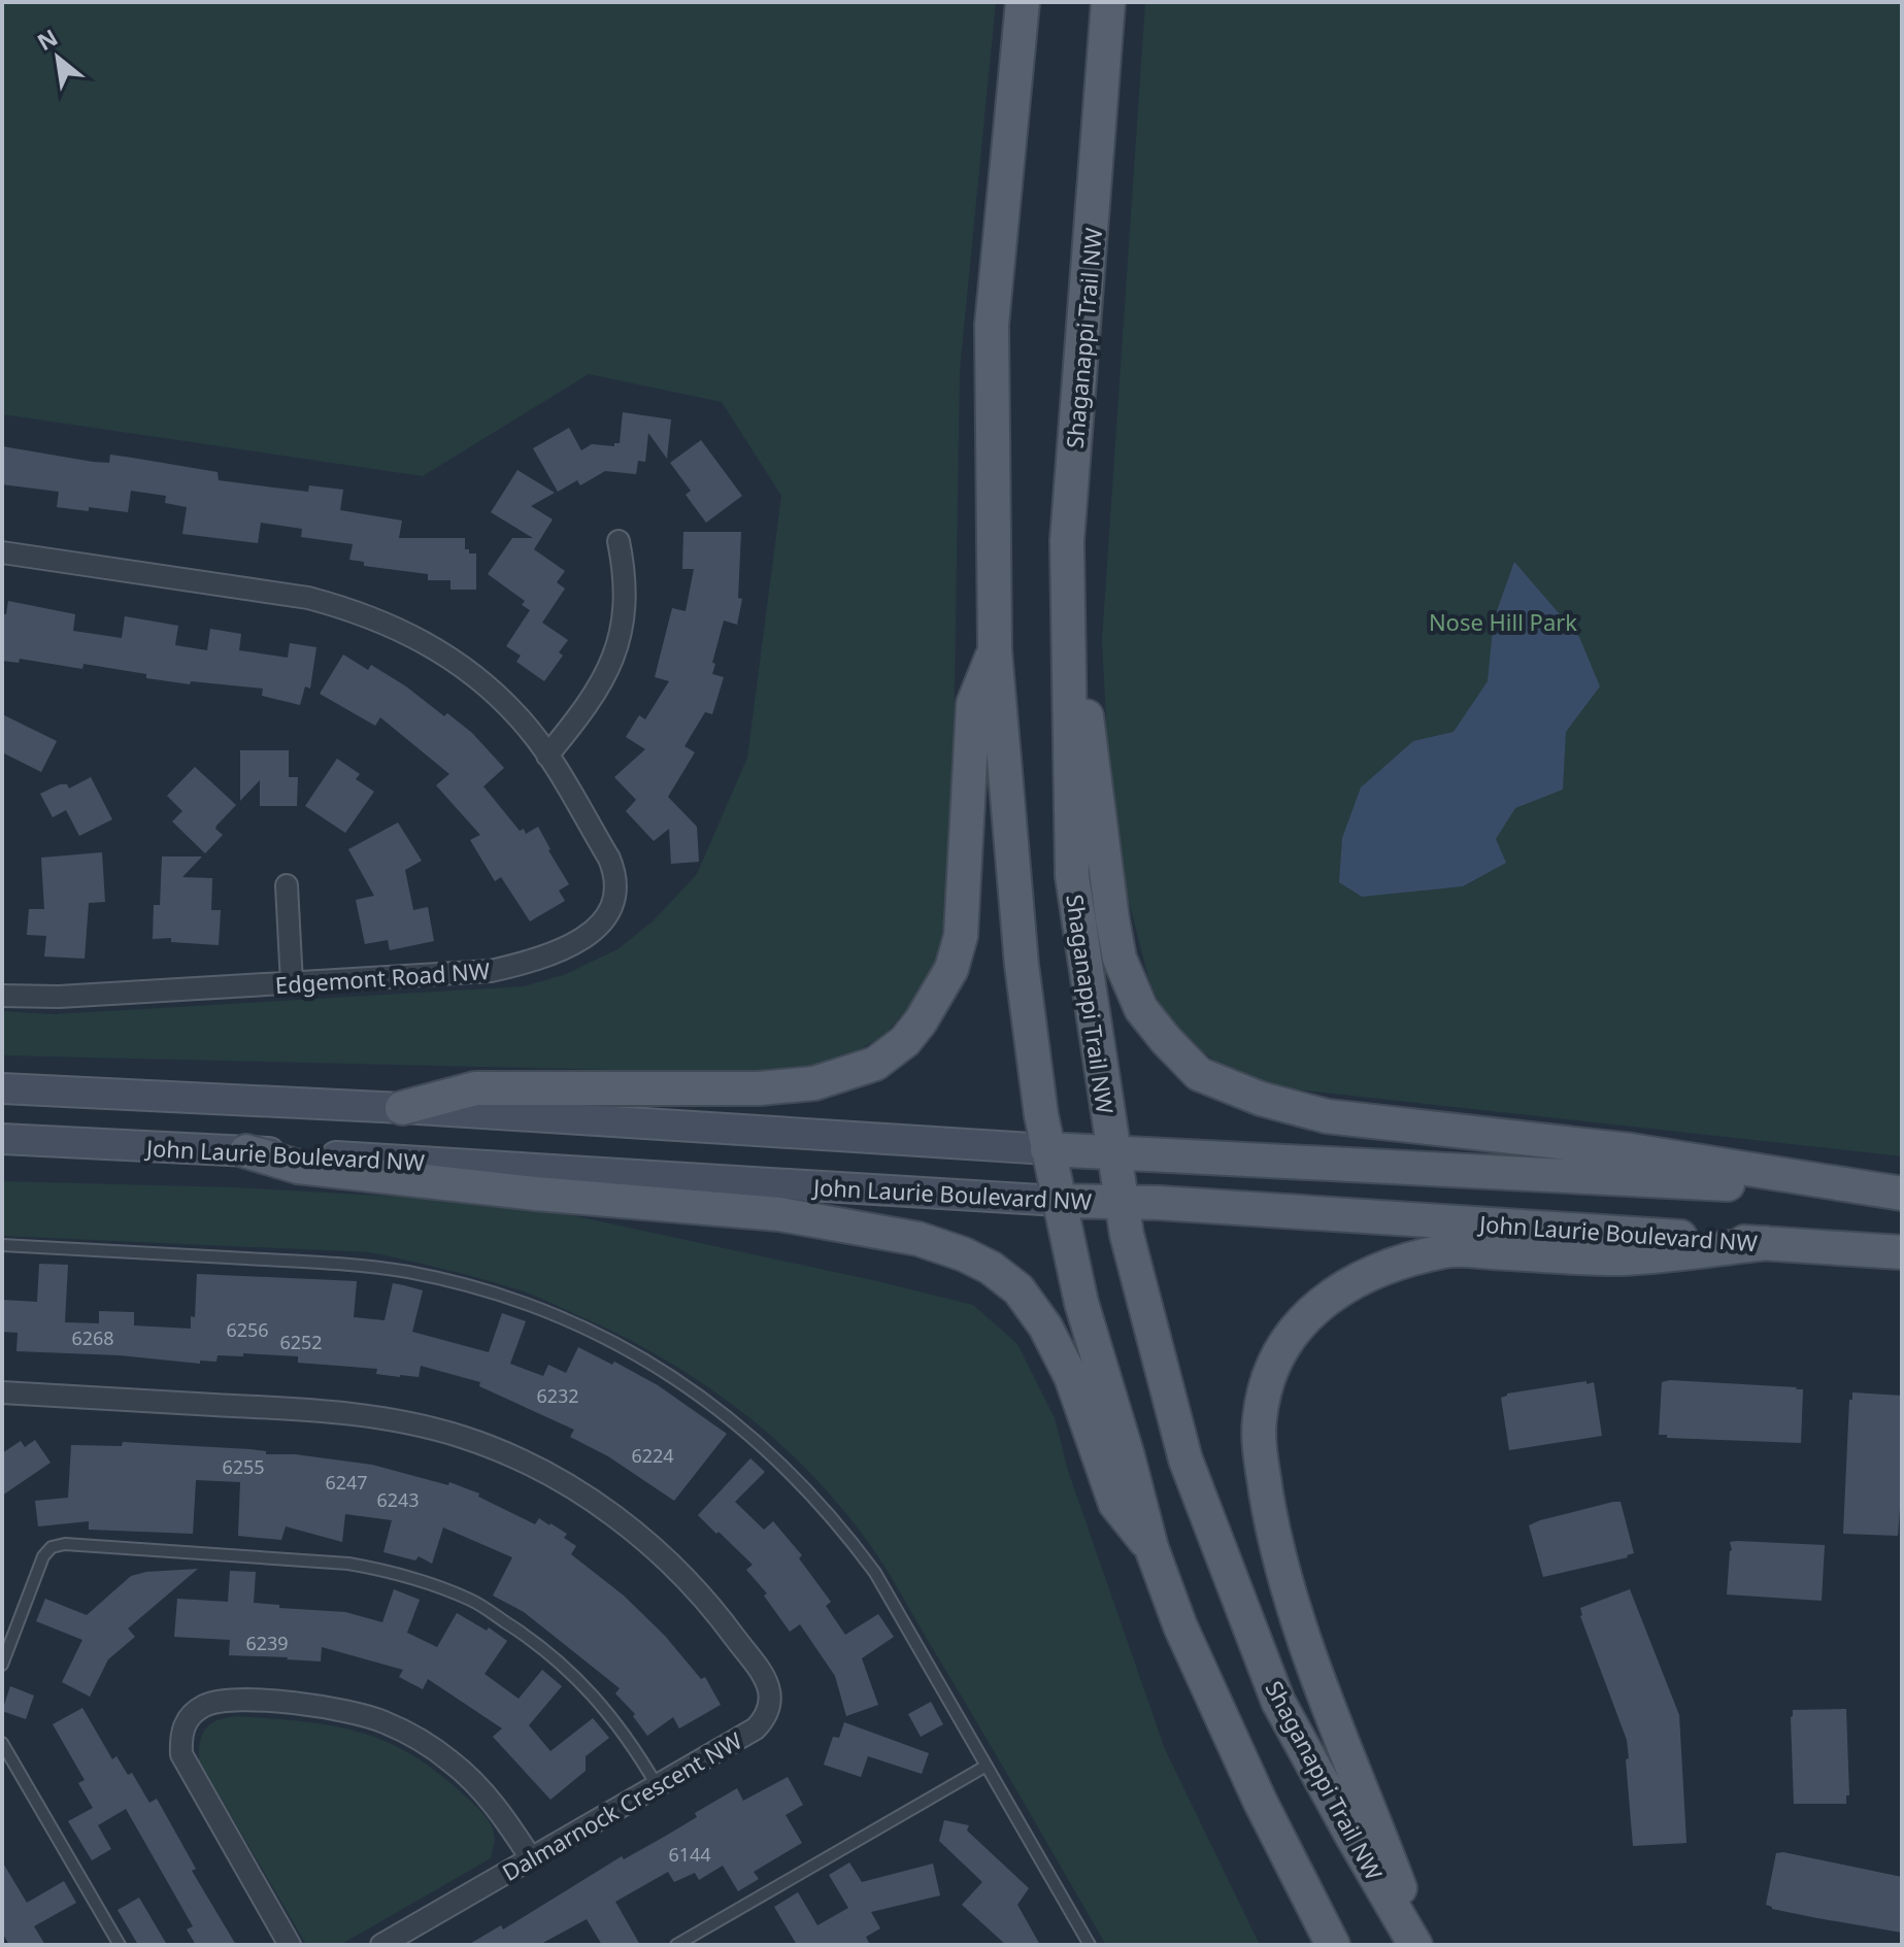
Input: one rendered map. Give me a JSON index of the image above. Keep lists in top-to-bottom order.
{
  "streets": {
    "main road": ["Shaganappi Trail NW", "John Laurie Boulevard NW"],
    "street": ["Edgemont Road NW", "Dalmarnock Crescent NW"]
  },
  "crossings": [
    ["Shaganappi Trail NW", "John Laurie Boulevard NW"]
  ],
  "parks": ["Nose Hill Park"],
  "house_numbers": [
    "6256",
    "6268",
    "6252",
    "6232",
    "6224",
    "6255",
    "6247",
    "6243",
    "6239",
    "6144"
  ],
  "north": "top left"
}
